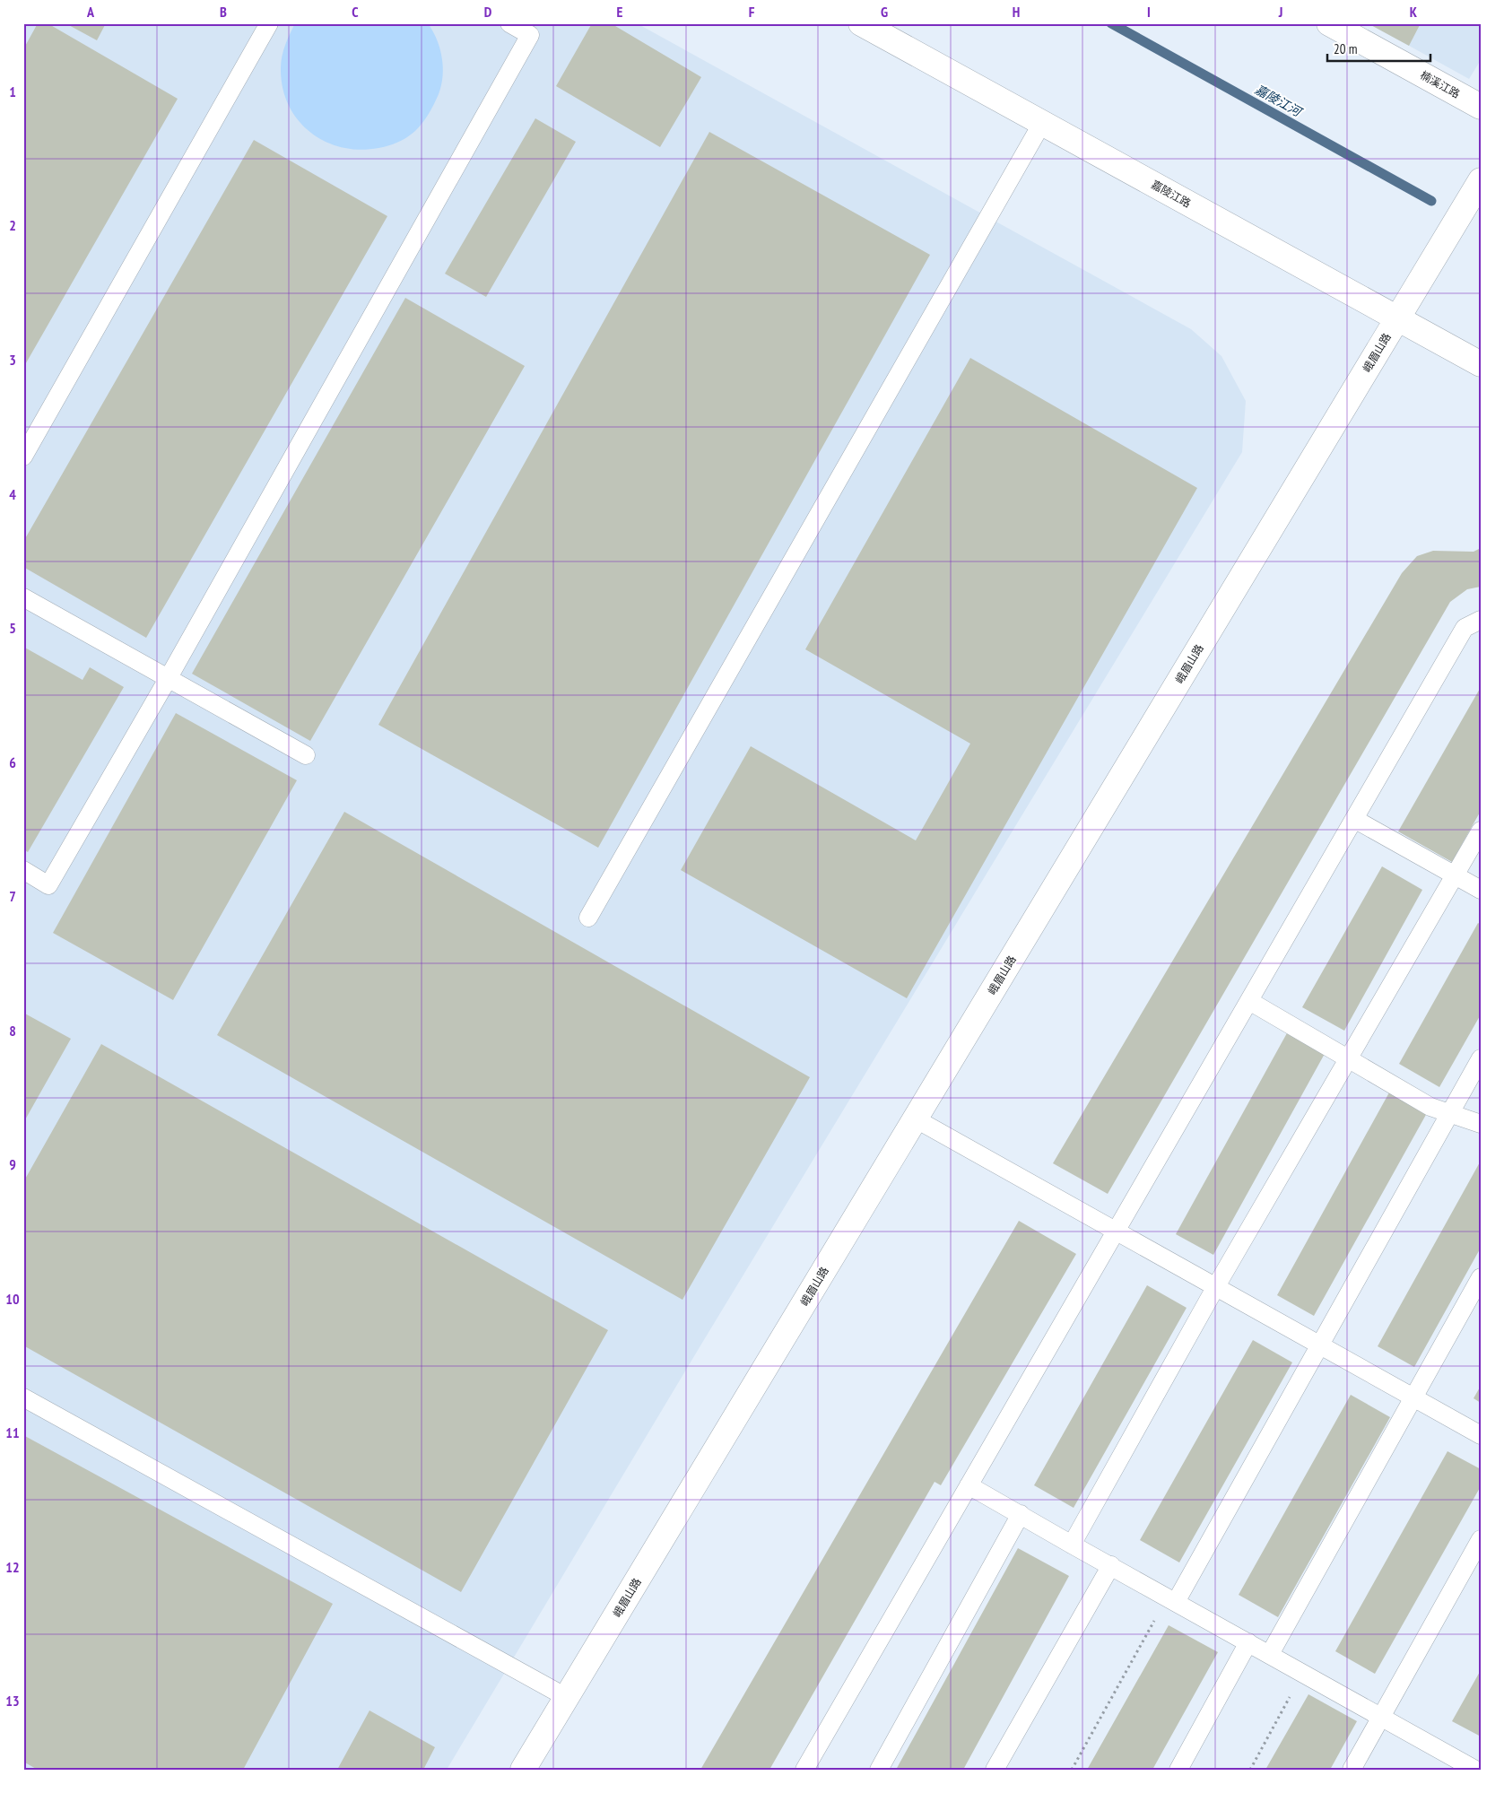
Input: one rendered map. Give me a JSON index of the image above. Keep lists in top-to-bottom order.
{
  "streets": {
    "street": ["楠溪江路", "嘉陵江路", "峨眉山路"]
  },
  "crossings": [
    ["嘉陵江路", "峨眉山路"]
  ],
  "water": ["嘉陵江河"],
  "scale_bar": "20 m",
  "grid": {
    "columns": [
      "A",
      "B",
      "C",
      "D",
      "E",
      "F",
      "G",
      "H",
      "I",
      "J",
      "K"
    ],
    "rows": [
      "1",
      "2",
      "3",
      "4",
      "5",
      "6",
      "7",
      "8",
      "9",
      "10",
      "11",
      "12",
      "13"
    ]
  }
}
